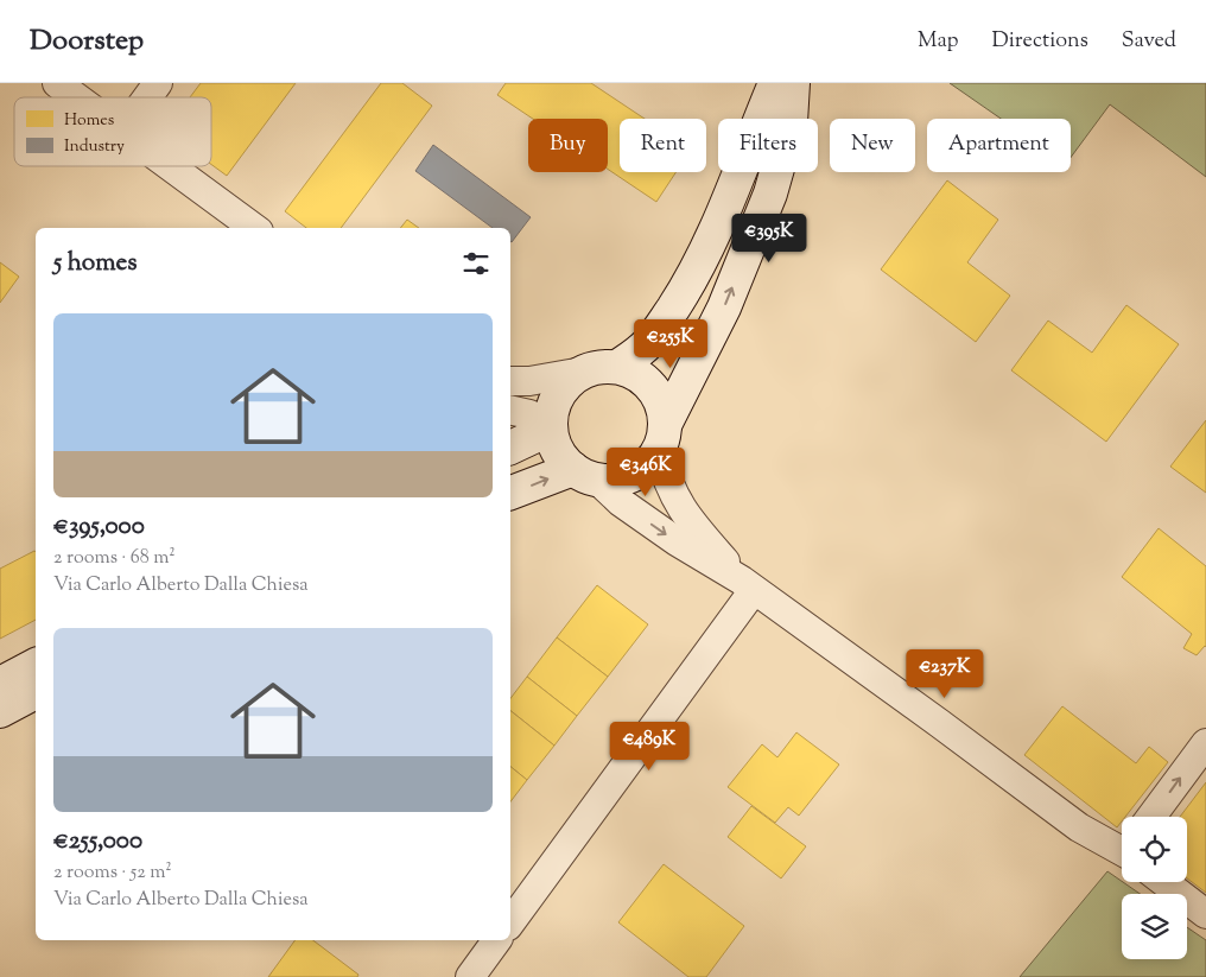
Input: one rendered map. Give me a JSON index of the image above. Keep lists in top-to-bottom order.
{
  "legend": ["Homes", "Industry"],
  "page": {
    "header": "Doorstep",
    "nav": ["Map", "Directions", "Saved"],
    "chip": [
      "Buy",
      "Rent",
      "Filters",
      "New",
      "Apartment"
    ],
    "price": [
      "€395K",
      "€255K",
      "€346K",
      "€237K",
      "€489K"
    ],
    "heading": "5 homes",
    "list": [
      {
        "name": "€395,000",
        "note": "2 rooms · 68 m² · Via Carlo Alberto Dalla Chiesa"
      },
      {
        "name": "€255,000",
        "note": "2 rooms · 52 m² · Via Carlo Alberto Dalla Chiesa"
      }
    ]
  }
}
